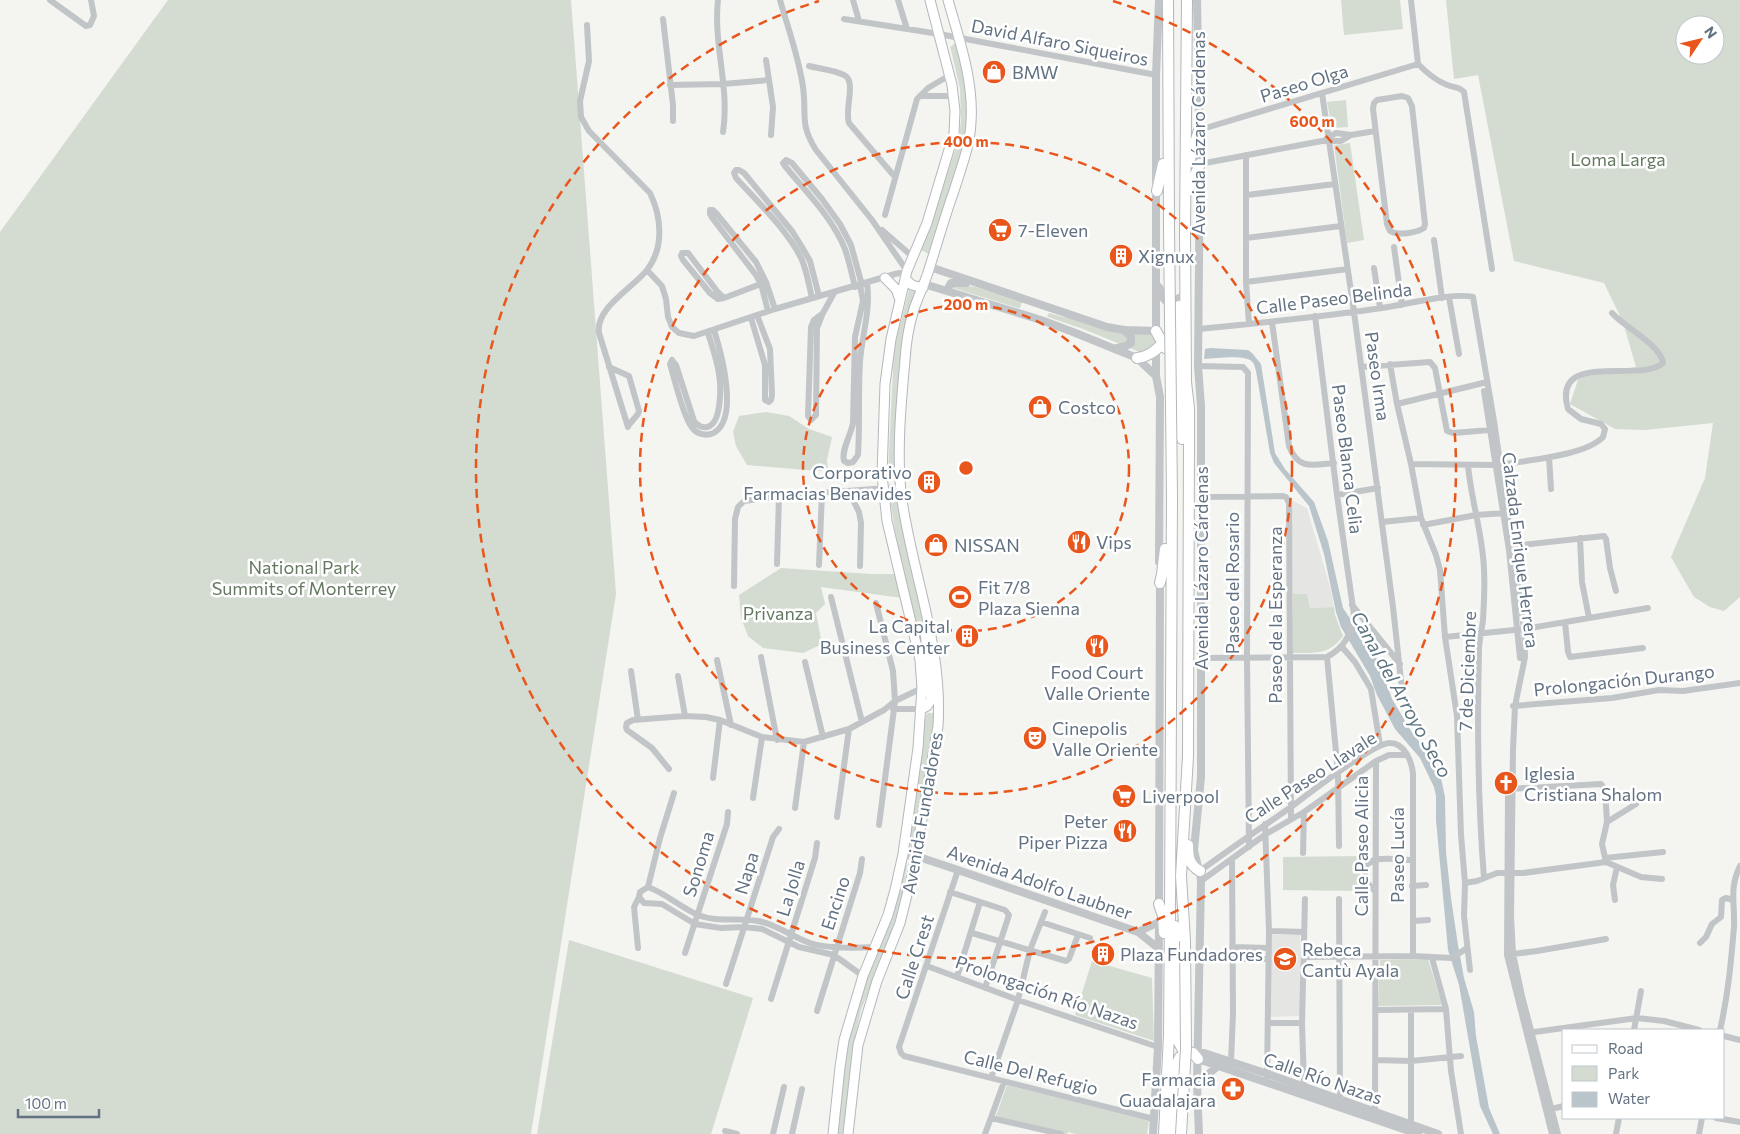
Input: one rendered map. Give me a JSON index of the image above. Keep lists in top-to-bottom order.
{
  "streets": {
    "highway": ["Avenida Lázaro Cárdenas"],
    "main road": ["Avenida Fundadores"],
    "street": [
      "David Alfaro Siqueiros",
      "Paseo Olga",
      "Calle Paseo Belinda",
      "Paseo Irma",
      "Paseo Blanca Celia",
      "Calzada Enrique Herrera",
      "Paseo del Rosario",
      "Paseo de la Esperanza",
      "7 de Diciembre",
      "Prolongación Durango",
      "Calle Paseo Llavale",
      "Calle Paseo Alicia",
      "Paseo Lucía",
      "Sonoma",
      "Napa",
      "Avenida Adolfo Laubner",
      "La Jolla",
      "Encino",
      "Calle Crest",
      "Prolongación Río Nazas",
      "Calle Del Refugio",
      "Calle Río Nazas"
    ]
  },
  "crossings": [
    ["David Alfaro Siqueiros", "Avenida Lázaro Cárdenas"],
    ["David Alfaro Siqueiros", "Avenida Fundadores"],
    ["Paseo Olga", "Avenida Lázaro Cárdenas"],
    ["Paseo Olga", "Paseo Irma"],
    ["Avenida Lázaro Cárdenas", "Calle Paseo Belinda"],
    ["Avenida Lázaro Cárdenas", "Paseo del Rosario"],
    ["Avenida Lázaro Cárdenas", "Paseo de la Esperanza"],
    ["Avenida Lázaro Cárdenas", "Calle Paseo Llavale"],
    ["Avenida Lázaro Cárdenas", "Avenida Adolfo Laubner"],
    ["Avenida Lázaro Cárdenas", "Prolongación Río Nazas"],
    ["Avenida Lázaro Cárdenas", "Calle Del Refugio"],
    ["Avenida Lázaro Cárdenas", "Calle Río Nazas"],
    ["Calle Paseo Belinda", "Paseo Irma"],
    ["Calle Paseo Belinda", "Paseo Blanca Celia"],
    ["Calle Paseo Belinda", "Calzada Enrique Herrera"],
    ["Calzada Enrique Herrera", "Prolongación Durango"],
    ["Paseo del Rosario", "Paseo de la Esperanza"],
    ["Paseo del Rosario", "Calle Paseo Llavale"],
    ["Paseo de la Esperanza", "Calle Paseo Llavale"],
    ["Calle Paseo Llavale", "Calle Paseo Alicia"],
    ["Calle Paseo Llavale", "Paseo Lucía"],
    ["Avenida Fundadores", "Avenida Adolfo Laubner"],
    ["Calle Paseo Alicia", "Calle Río Nazas"],
    ["Avenida Adolfo Laubner", "Calle Crest"],
    ["Calle Crest", "Prolongación Río Nazas"],
    ["Calle Crest", "Calle Del Refugio"]
  ],
  "water": ["Canal del Arroyo Seco"],
  "parks": ["Loma Larga", "National Park Summits of Monterrey", "Privanza"],
  "places": {
    "shop": ["BMW", "Costco", "NISSAN"],
    "supermarket": ["7-Eleven", "Liverpool"],
    "building": [
      "Xignux",
      "Corporativo Farmacias Benavides",
      "La Capital Business Center",
      "Plaza Fundadores"
    ],
    "restaurant": ["Vips", "Food Court Valle Oriente", "Peter Piper Pizza"],
    "sports": ["Fit 7/8 Plaza Sienna"],
    "theatre": ["Cinepolis Valle Oriente"],
    "church": ["Iglesia Cristiana Shalom"],
    "school or university": ["Rebeca Cantù Ayala"],
    "pharmacy": ["Farmacia Guadalajara"]
  },
  "legend": ["Road", "Park", "Water"],
  "scale_bar": "100 m",
  "north": "top right",
  "rings": ["600 m", "400 m", "200 m"]
}
